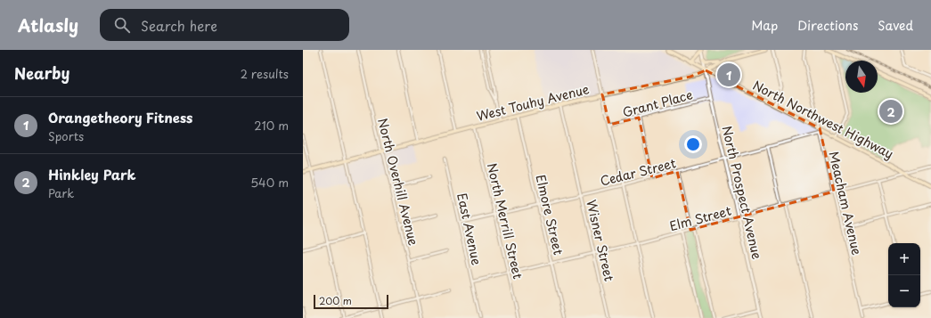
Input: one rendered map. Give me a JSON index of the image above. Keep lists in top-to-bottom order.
{
  "streets": {
    "main road": ["West Touhy Avenue", "North Northwest Highway"],
    "street": [
      "Grant Place",
      "Cedar Street",
      "North Overhill Avenue",
      "North Prospect Avenue",
      "Meacham Avenue",
      "Elmore Street",
      "Elm Street",
      "North Merrill Street",
      "East Avenue",
      "Wisner Street"
    ]
  },
  "crossings": [
    ["West Touhy Avenue", "North Northwest Highway"],
    ["West Touhy Avenue", "North Overhill Avenue"],
    ["West Touhy Avenue", "North Prospect Avenue"],
    ["West Touhy Avenue", "Elmore Street"],
    ["West Touhy Avenue", "North Merrill Street"],
    ["West Touhy Avenue", "Wisner Street"],
    ["Grant Place", "North Prospect Avenue"],
    ["North Northwest Highway", "North Prospect Avenue"],
    ["North Northwest Highway", "Meacham Avenue"],
    ["North Northwest Highway", "Elm Street"],
    ["Cedar Street", "North Prospect Avenue"],
    ["Cedar Street", "Meacham Avenue"],
    ["Cedar Street", "Elmore Street"],
    ["Cedar Street", "North Merrill Street"],
    ["Cedar Street", "East Avenue"],
    ["Cedar Street", "Wisner Street"],
    ["North Prospect Avenue", "Elm Street"],
    ["Meacham Avenue", "Elm Street"],
    ["Elmore Street", "Elm Street"],
    ["Elm Street", "North Merrill Street"],
    ["Elm Street", "East Avenue"],
    ["Elm Street", "Wisner Street"]
  ],
  "scale_bar": "200 m",
  "north": "bottom",
  "page": {
    "header": "Atlasly",
    "search": "Search here",
    "nav": ["Map", "Directions", "Saved"],
    "heading": ["Nearby", "2 results"],
    "pins": ["1", "2"],
    "list": [
      {
        "mark": "1",
        "name": "Orangetheory Fitness",
        "note": "Sports",
        "value": "210 m"
      },
      {
        "mark": "2",
        "name": "Hinkley Park",
        "note": "Park",
        "value": "540 m"
      }
    ],
    "map_buttons": ["+", "−"],
    "scale": "200 m"
  }
}
